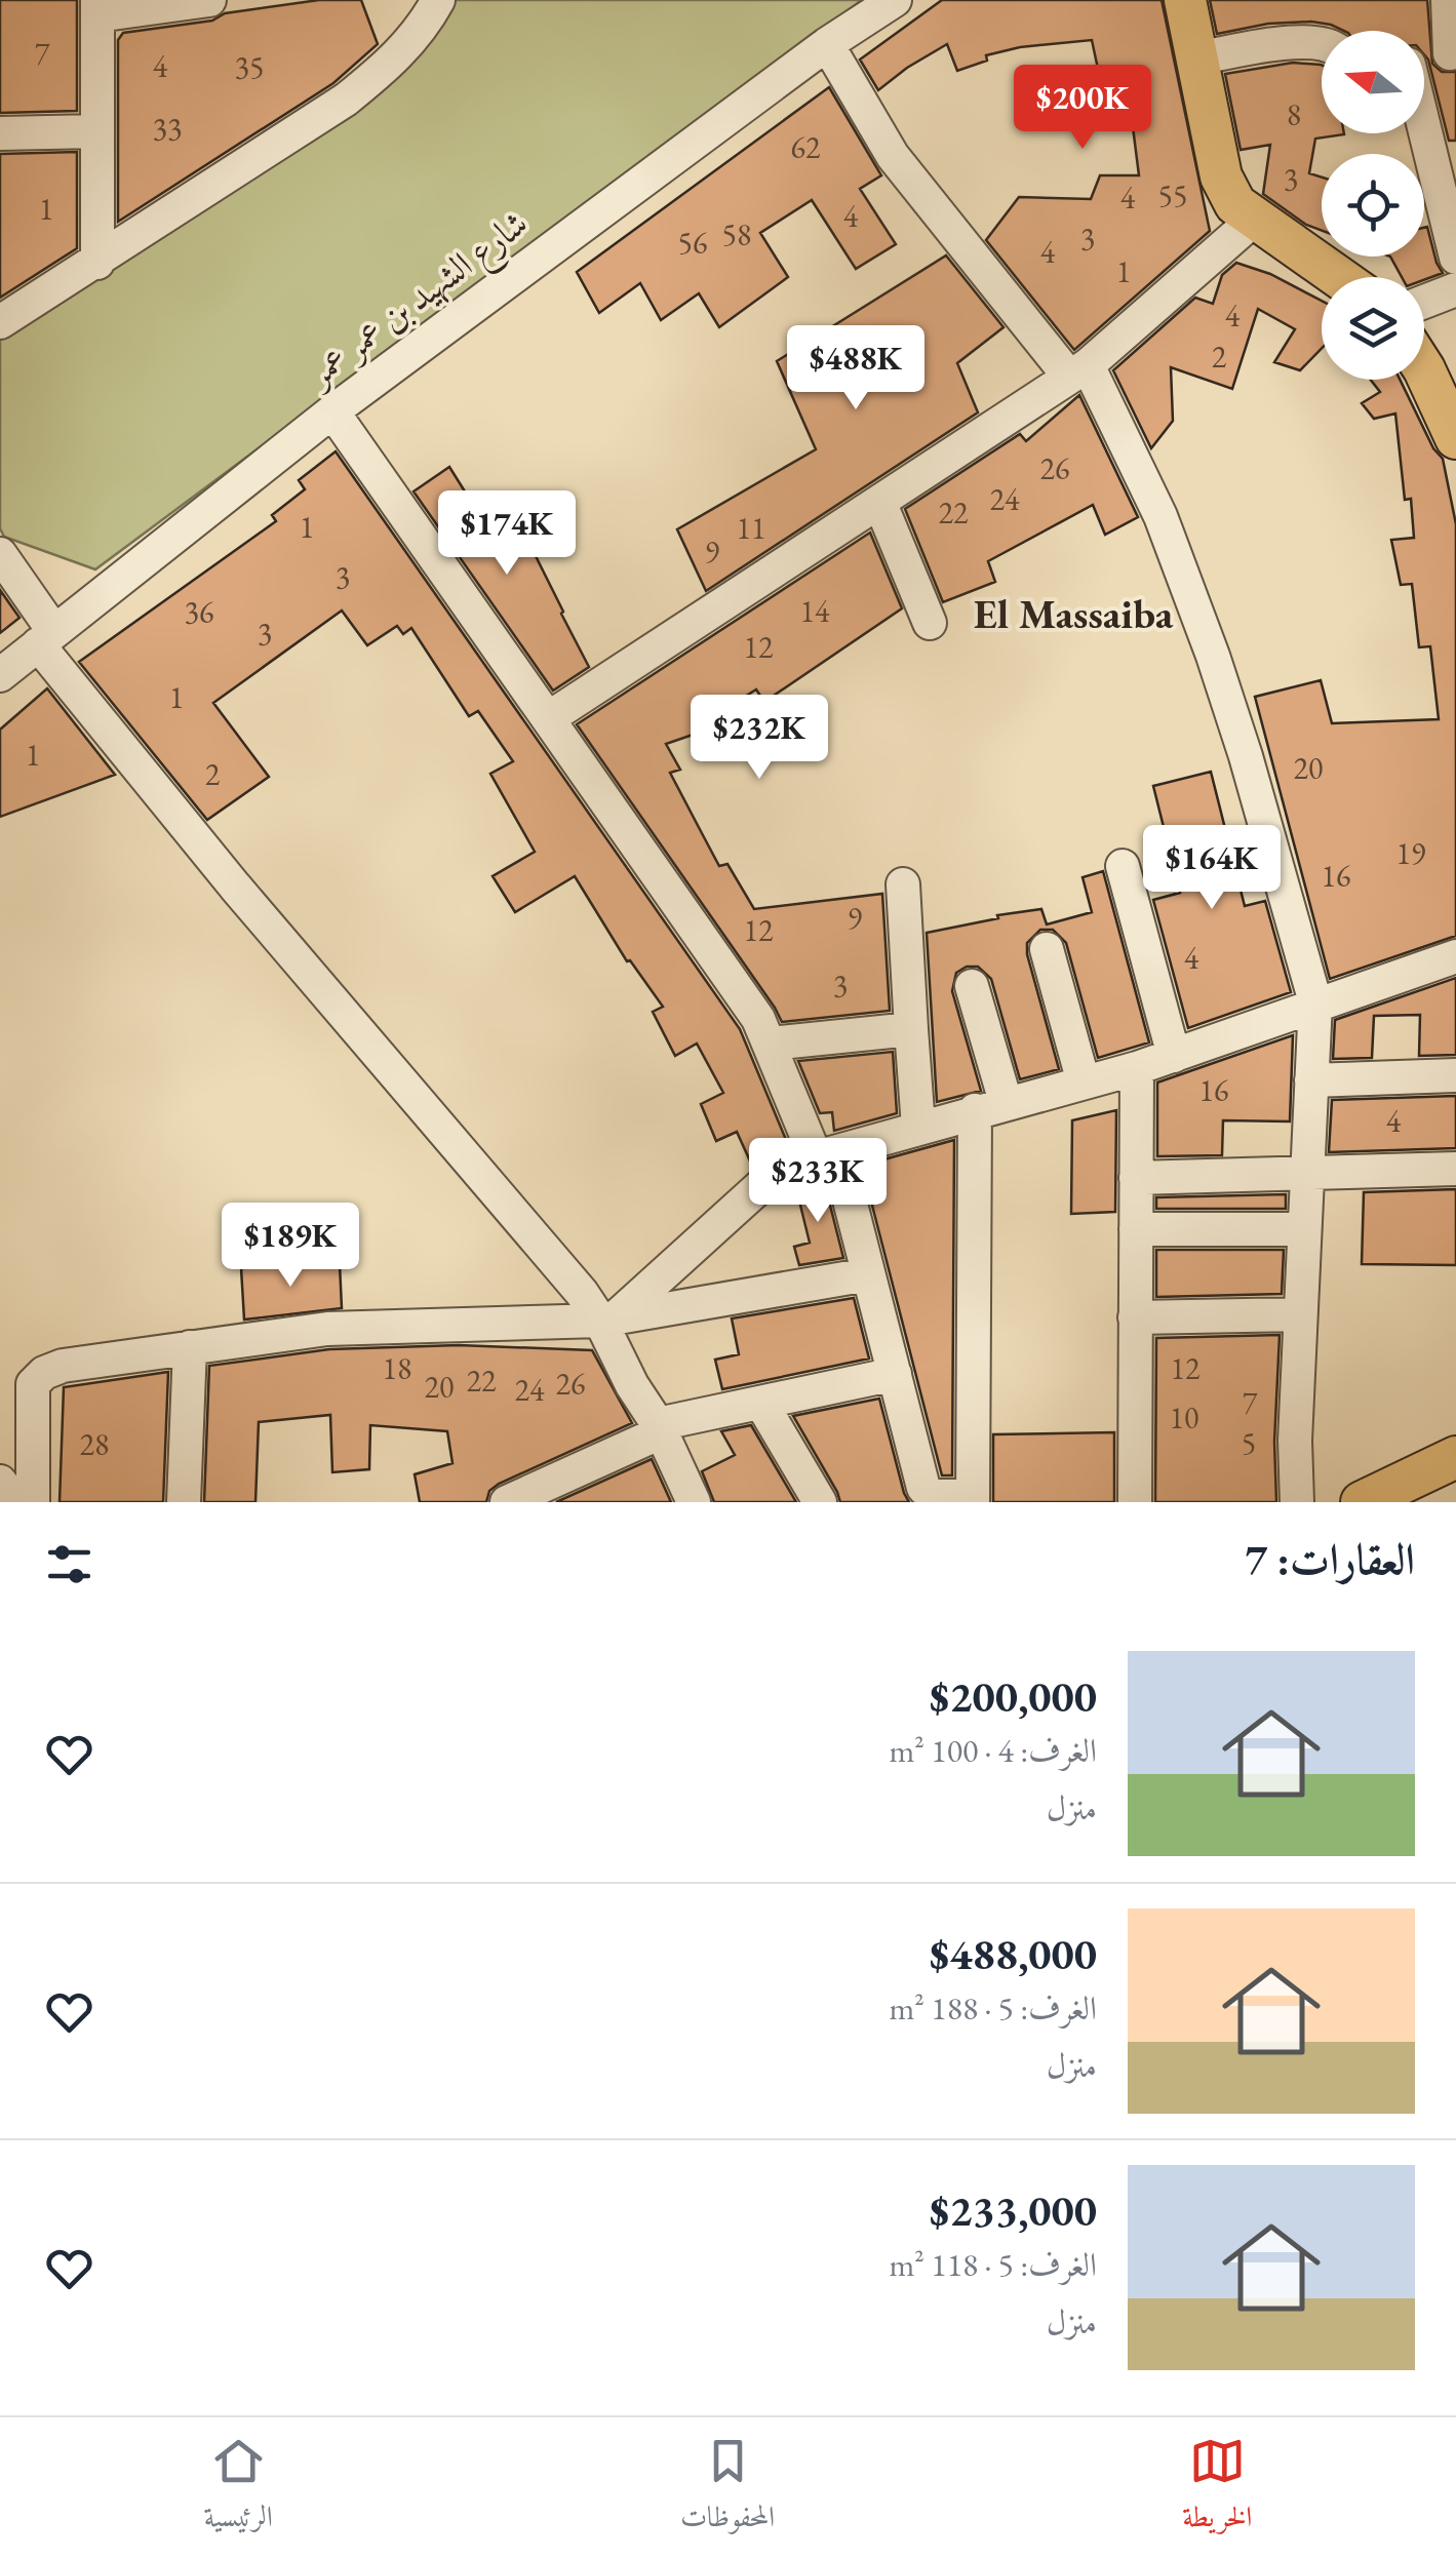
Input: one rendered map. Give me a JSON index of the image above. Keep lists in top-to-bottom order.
{
  "streets": {
    "street": ["شارع الشهيد بن عمر عمر"]
  },
  "districts": ["El Massaiba"],
  "house_numbers": [
    "7",
    "4",
    "35",
    "8",
    "33",
    "62",
    "3",
    "55",
    "4",
    "1",
    "4",
    "58",
    "3",
    "56",
    "4",
    "1",
    "4",
    "2",
    "26",
    "24",
    "22",
    "1",
    "11",
    "9",
    "3",
    "14",
    "36",
    "3",
    "12",
    "1",
    "1",
    "20",
    "2",
    "19",
    "16",
    "9",
    "12",
    "4",
    "3",
    "16",
    "4",
    "18",
    "12",
    "22",
    "26",
    "20",
    "24",
    "7",
    "10",
    "5",
    "28"
  ],
  "north": "left",
  "page": {
    "price": [
      "$200K",
      "$488K",
      "$174K",
      "$232K",
      "$164K",
      "$233K",
      "$189K"
    ],
    "heading": "العقارات: 7",
    "list": [
      {
        "name": "$200,000",
        "note": "الغرف: 4 · 100 m² · منزل"
      },
      {
        "name": "$488,000",
        "note": "الغرف: 5 · 188 m² · منزل"
      },
      {
        "name": "$233,000",
        "note": "الغرف: 5 · 118 m² · منزل"
      }
    ],
    "tabs": ["الخريطة", "المحفوظات", "الرئيسية"]
  }
}
